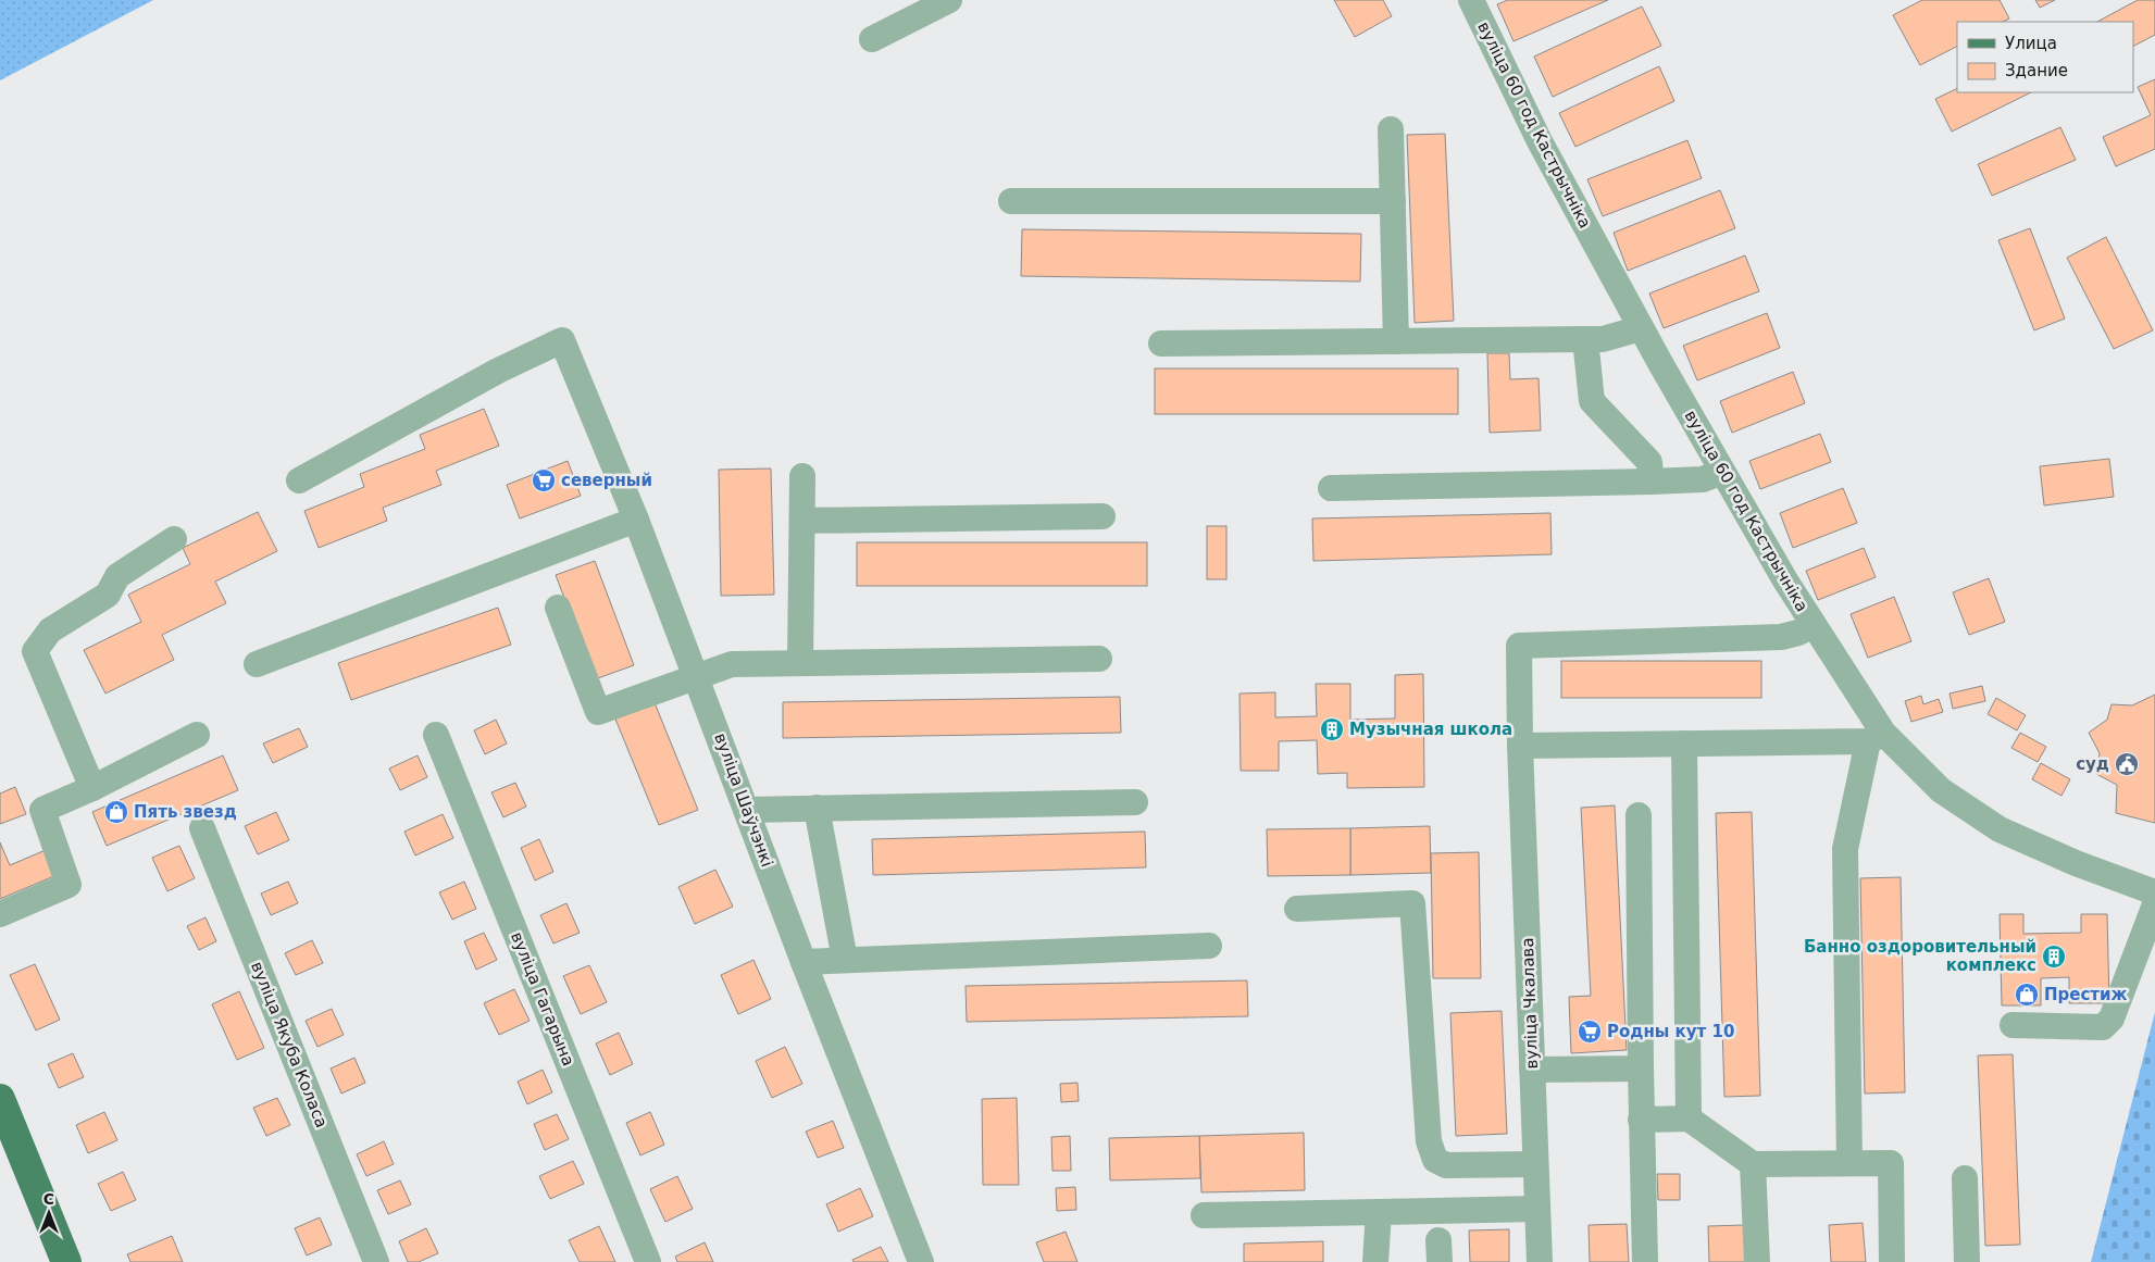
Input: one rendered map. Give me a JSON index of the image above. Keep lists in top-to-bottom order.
{
  "streets": {
    "street": [
      "вуліца 60 год Кастрычніка",
      "вуліца Шаўчэнкі",
      "вуліца Гагарына",
      "вуліца Чкалава",
      "вуліца Якуба Коласа"
    ]
  },
  "crossings": [
    ["вуліца 60 год Кастрычніка", "вуліца Чкалава"]
  ],
  "places": {
    "supermarket": ["северный", "Родны кут 10"],
    "building": ["Музычная школа", "Банно оздоровительный комплекс"],
    "public building": ["суд"],
    "shop": ["Пять звезд", "Престиж"]
  },
  "legend": ["Улица", "Здание"],
  "north": "top"
}
